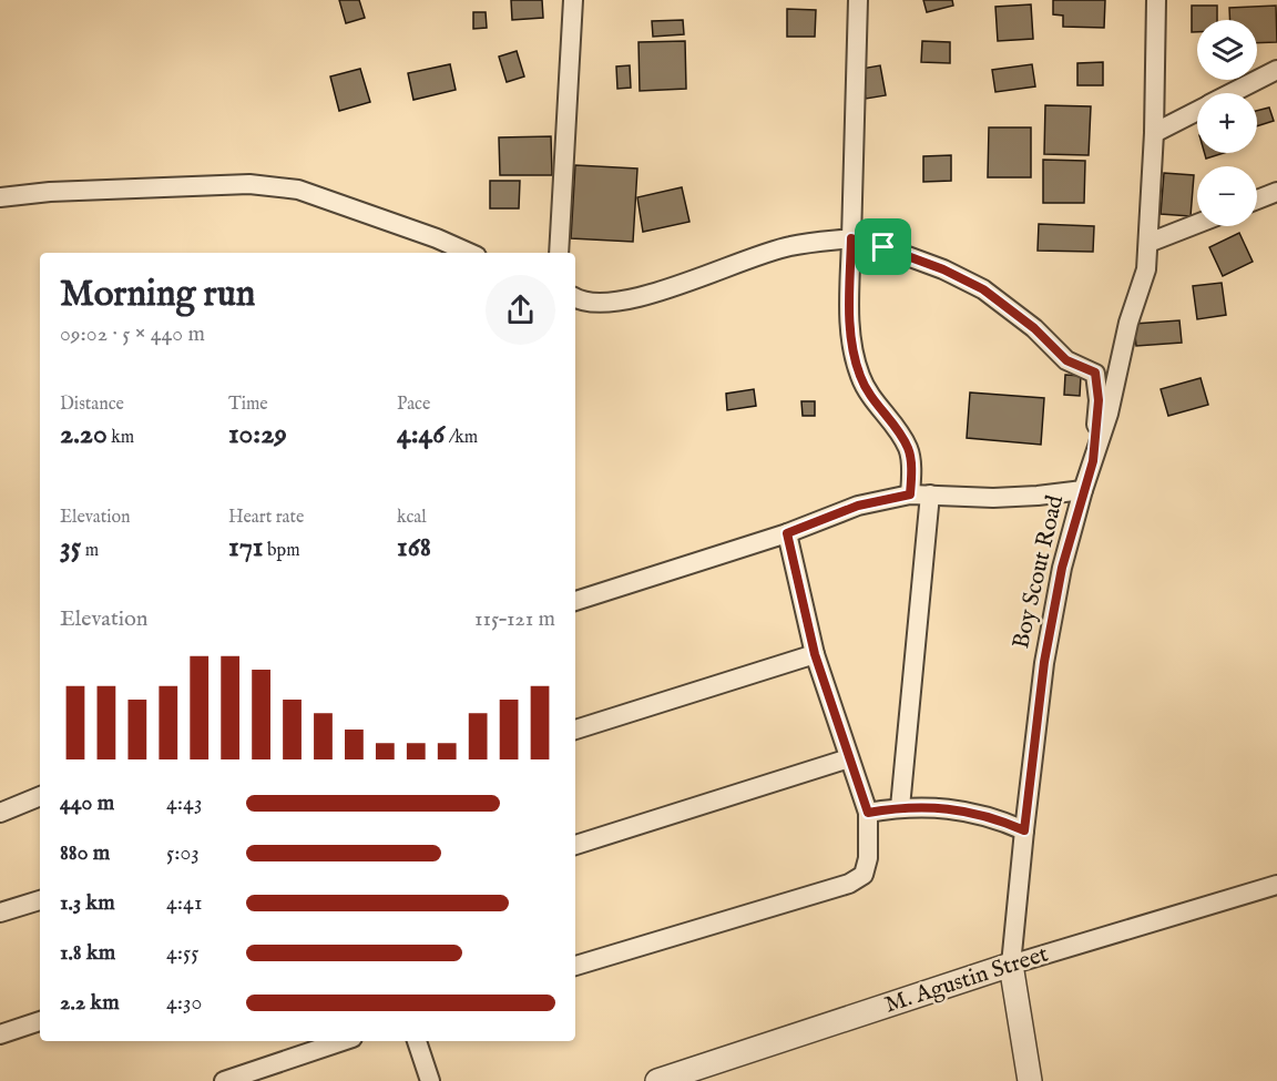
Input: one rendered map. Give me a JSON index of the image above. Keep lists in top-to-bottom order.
{
  "streets": {
    "street": ["Boy Scout Road", "M. Agustin Street"]
  },
  "crossings": [
    ["Boy Scout Road", "M. Agustin Street"]
  ],
  "page": {
    "map_buttons": ["+", "−"],
    "heading": ["Morning run", "09:02 · 5 × 440 m"],
    "stats": [
      ["Distance", "2.20 km"],
      ["Time", "10:29"],
      ["Pace", "4:46 /km"],
      ["Elevation", "35 m"],
      ["Heart rate", "171 bpm"],
      ["kcal", "168"]
    ],
    "chart": ["Elevation", "115–121 m"],
    "list": [
      {
        "name": "440 m",
        "note": "4:43"
      },
      {
        "name": "880 m",
        "note": "5:03"
      },
      {
        "name": "1.3 km",
        "note": "4:41"
      },
      {
        "name": "1.8 km",
        "note": "4:55"
      },
      {
        "name": "2.2 km",
        "note": "4:30"
      }
    ]
  }
}
